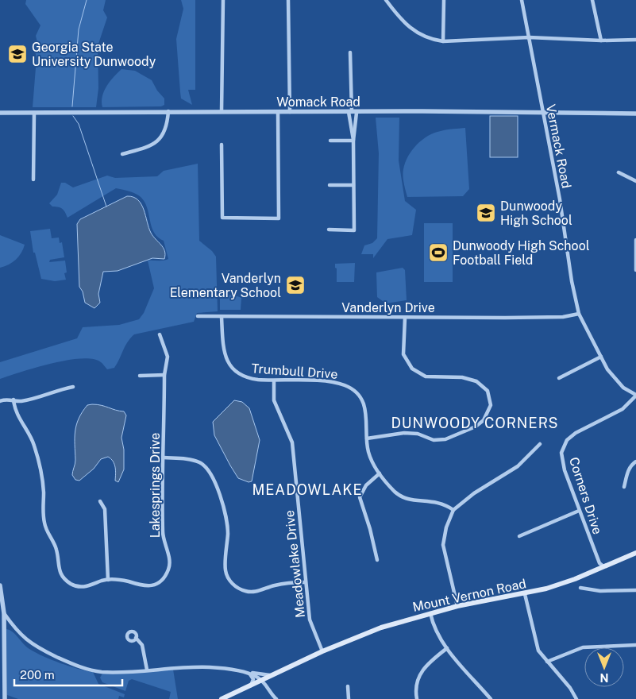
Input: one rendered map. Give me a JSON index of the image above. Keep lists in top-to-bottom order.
{
  "streets": {
    "main road": ["Mount Vernon Road"],
    "street": [
      "Womack Road",
      "Vermack Road",
      "Vanderlyn Drive",
      "Trumbull Drive",
      "Lakesprings Drive",
      "Corners Drive",
      "Meadowlake Drive"
    ]
  },
  "crossings": [
    ["Womack Road", "Vermack Road"],
    ["Vermack Road", "Vanderlyn Drive"],
    ["Vermack Road", "Corners Drive"],
    ["Vanderlyn Drive", "Trumbull Drive"],
    ["Trumbull Drive", "Meadowlake Drive"],
    ["Corners Drive", "Mount Vernon Road"],
    ["Meadowlake Drive", "Mount Vernon Road"]
  ],
  "districts": ["DUNWOODY CORNERS", "MEADOWLAKE"],
  "places": {
    "school or university": ["Georgia State University Dunwoody", "Dunwoody High School", "Vanderlyn Elementary School"],
    "sports": ["Dunwoody High School Football Field"]
  },
  "scale_bar": "200 m",
  "north": "bottom"
}
